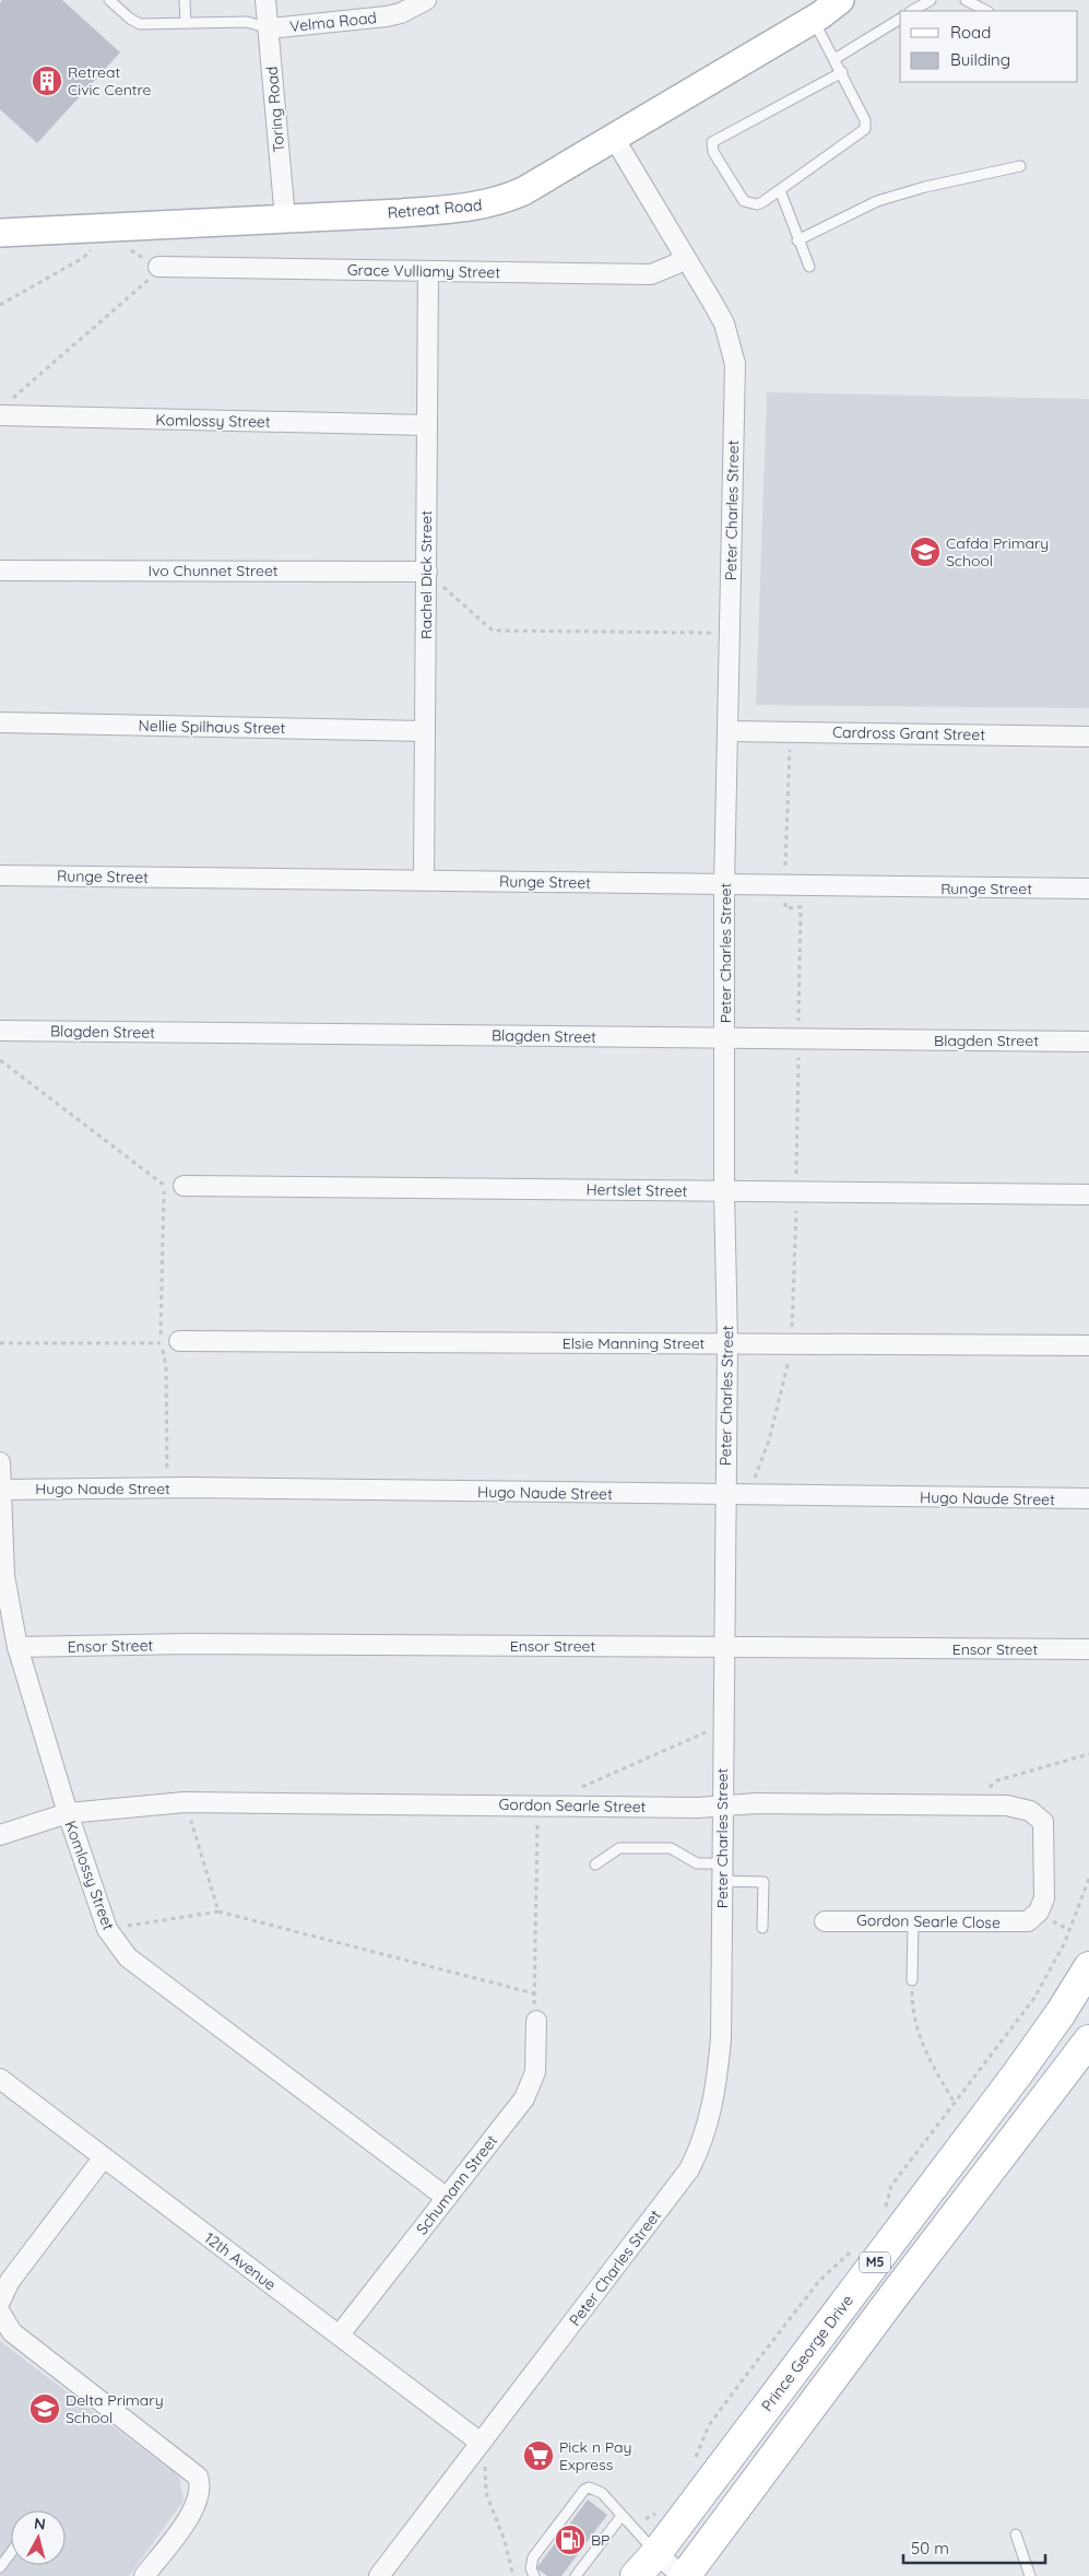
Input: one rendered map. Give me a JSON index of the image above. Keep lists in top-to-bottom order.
{
  "streets": {
    "main road": ["Retreat Road", "M5", "Prince George Drive"],
    "street": [
      "Velma Road",
      "Toring Road",
      "Grace Vulliamy Street",
      "Komlossy Street",
      "Peter Charles Street",
      "Ivo Chunnet Street",
      "Rachel Dick Street",
      "Nellie Spilhaus Street",
      "Cardross Grant Street",
      "Runge Street",
      "Blagden Street",
      "Hertslet Street",
      "Elsie Manning Street",
      "Hugo Naude Street",
      "Ensor Street",
      "Gordon Searle Street",
      "Gordon Searle Close",
      "Schumann Street",
      "12th Avenue"
    ]
  },
  "crossings": [
    ["Velma Road", "Toring Road"],
    ["Toring Road", "Retreat Road"],
    ["Retreat Road", "Peter Charles Street"],
    ["Grace Vulliamy Street", "Peter Charles Street"],
    ["Grace Vulliamy Street", "Rachel Dick Street"],
    ["Komlossy Street", "Rachel Dick Street"],
    ["Komlossy Street", "Hugo Naude Street"],
    ["Komlossy Street", "Ensor Street"],
    ["Komlossy Street", "Gordon Searle Street"],
    ["Komlossy Street", "Schumann Street"],
    ["Peter Charles Street", "Cardross Grant Street"],
    ["Peter Charles Street", "Runge Street"],
    ["Peter Charles Street", "Blagden Street"],
    ["Peter Charles Street", "Hertslet Street"],
    ["Peter Charles Street", "Elsie Manning Street"],
    ["Peter Charles Street", "Hugo Naude Street"],
    ["Peter Charles Street", "Ensor Street"],
    ["Peter Charles Street", "Gordon Searle Street"],
    ["Peter Charles Street", "12th Avenue"],
    ["Ivo Chunnet Street", "Rachel Dick Street"],
    ["Rachel Dick Street", "Nellie Spilhaus Street"],
    ["Rachel Dick Street", "Runge Street"],
    ["Gordon Searle Street", "Gordon Searle Close"],
    ["Schumann Street", "12th Avenue"]
  ],
  "places": {
    "building": ["Retreat Civic Centre"],
    "school or university": ["Cafda Primary School", "Delta Primary School"],
    "supermarket": ["Pick n Pay Express"],
    "fuel station": ["BP"]
  },
  "legend": ["Road", "Building"],
  "scale_bar": "50 m",
  "north": "top"
}
